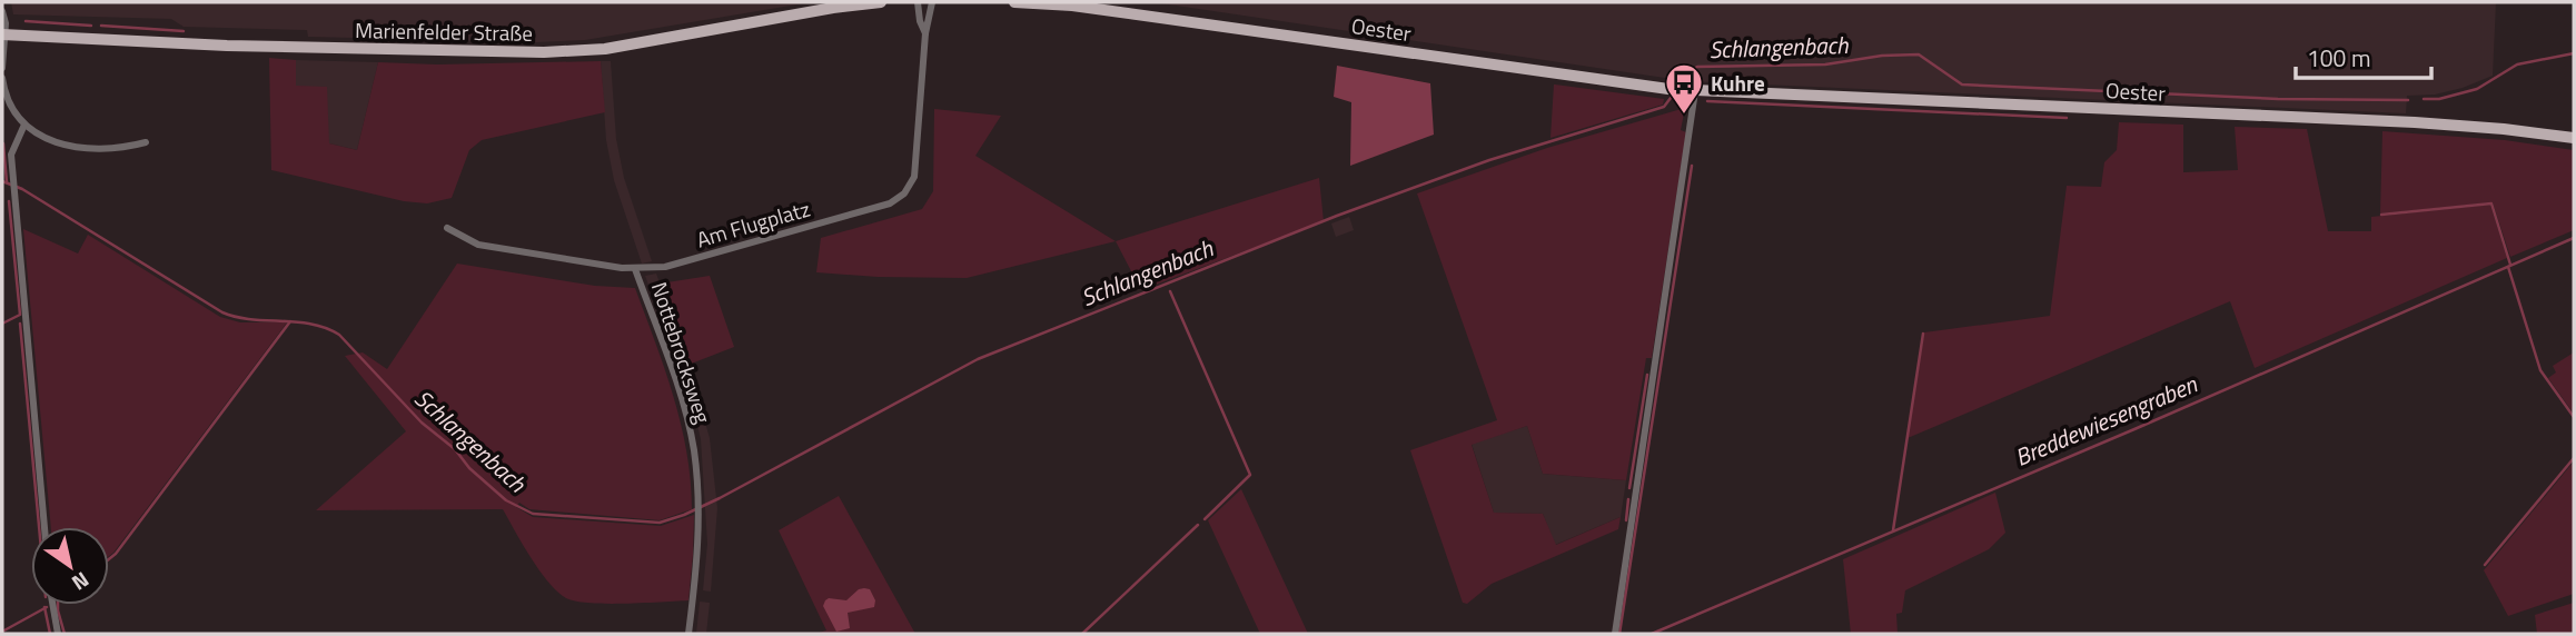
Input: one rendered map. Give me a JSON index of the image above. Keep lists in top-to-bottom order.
{
  "streets": {
    "main road": ["Oester", "Marienfelder Straße"],
    "street": ["Am Flugplatz", "Nottebrocksweg"]
  },
  "crossings": [
    ["Am Flugplatz", "Nottebrocksweg"]
  ],
  "water": ["Schlangenbach", "Breddewiesengraben"],
  "places": {
    "bus stop": ["Kuhre"]
  },
  "scale_bar": "100 m",
  "north": "bottom right"
}
